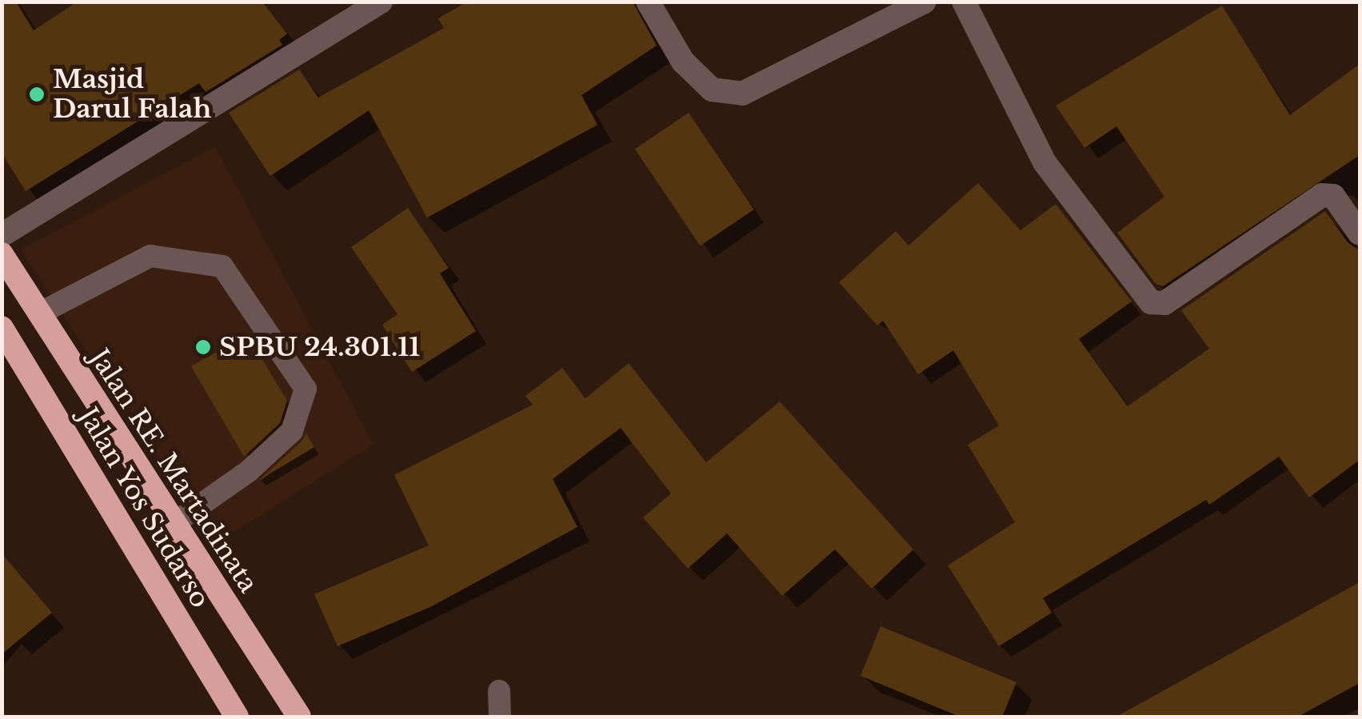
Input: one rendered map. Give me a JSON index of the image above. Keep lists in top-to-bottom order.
{
  "streets": {
    "highway": ["Jalan RE. Martadinata", "Jalan Yos Sudarso"]
  },
  "places": ["Masjid Darul Falah", "SPBU 24.301.11"]
}
